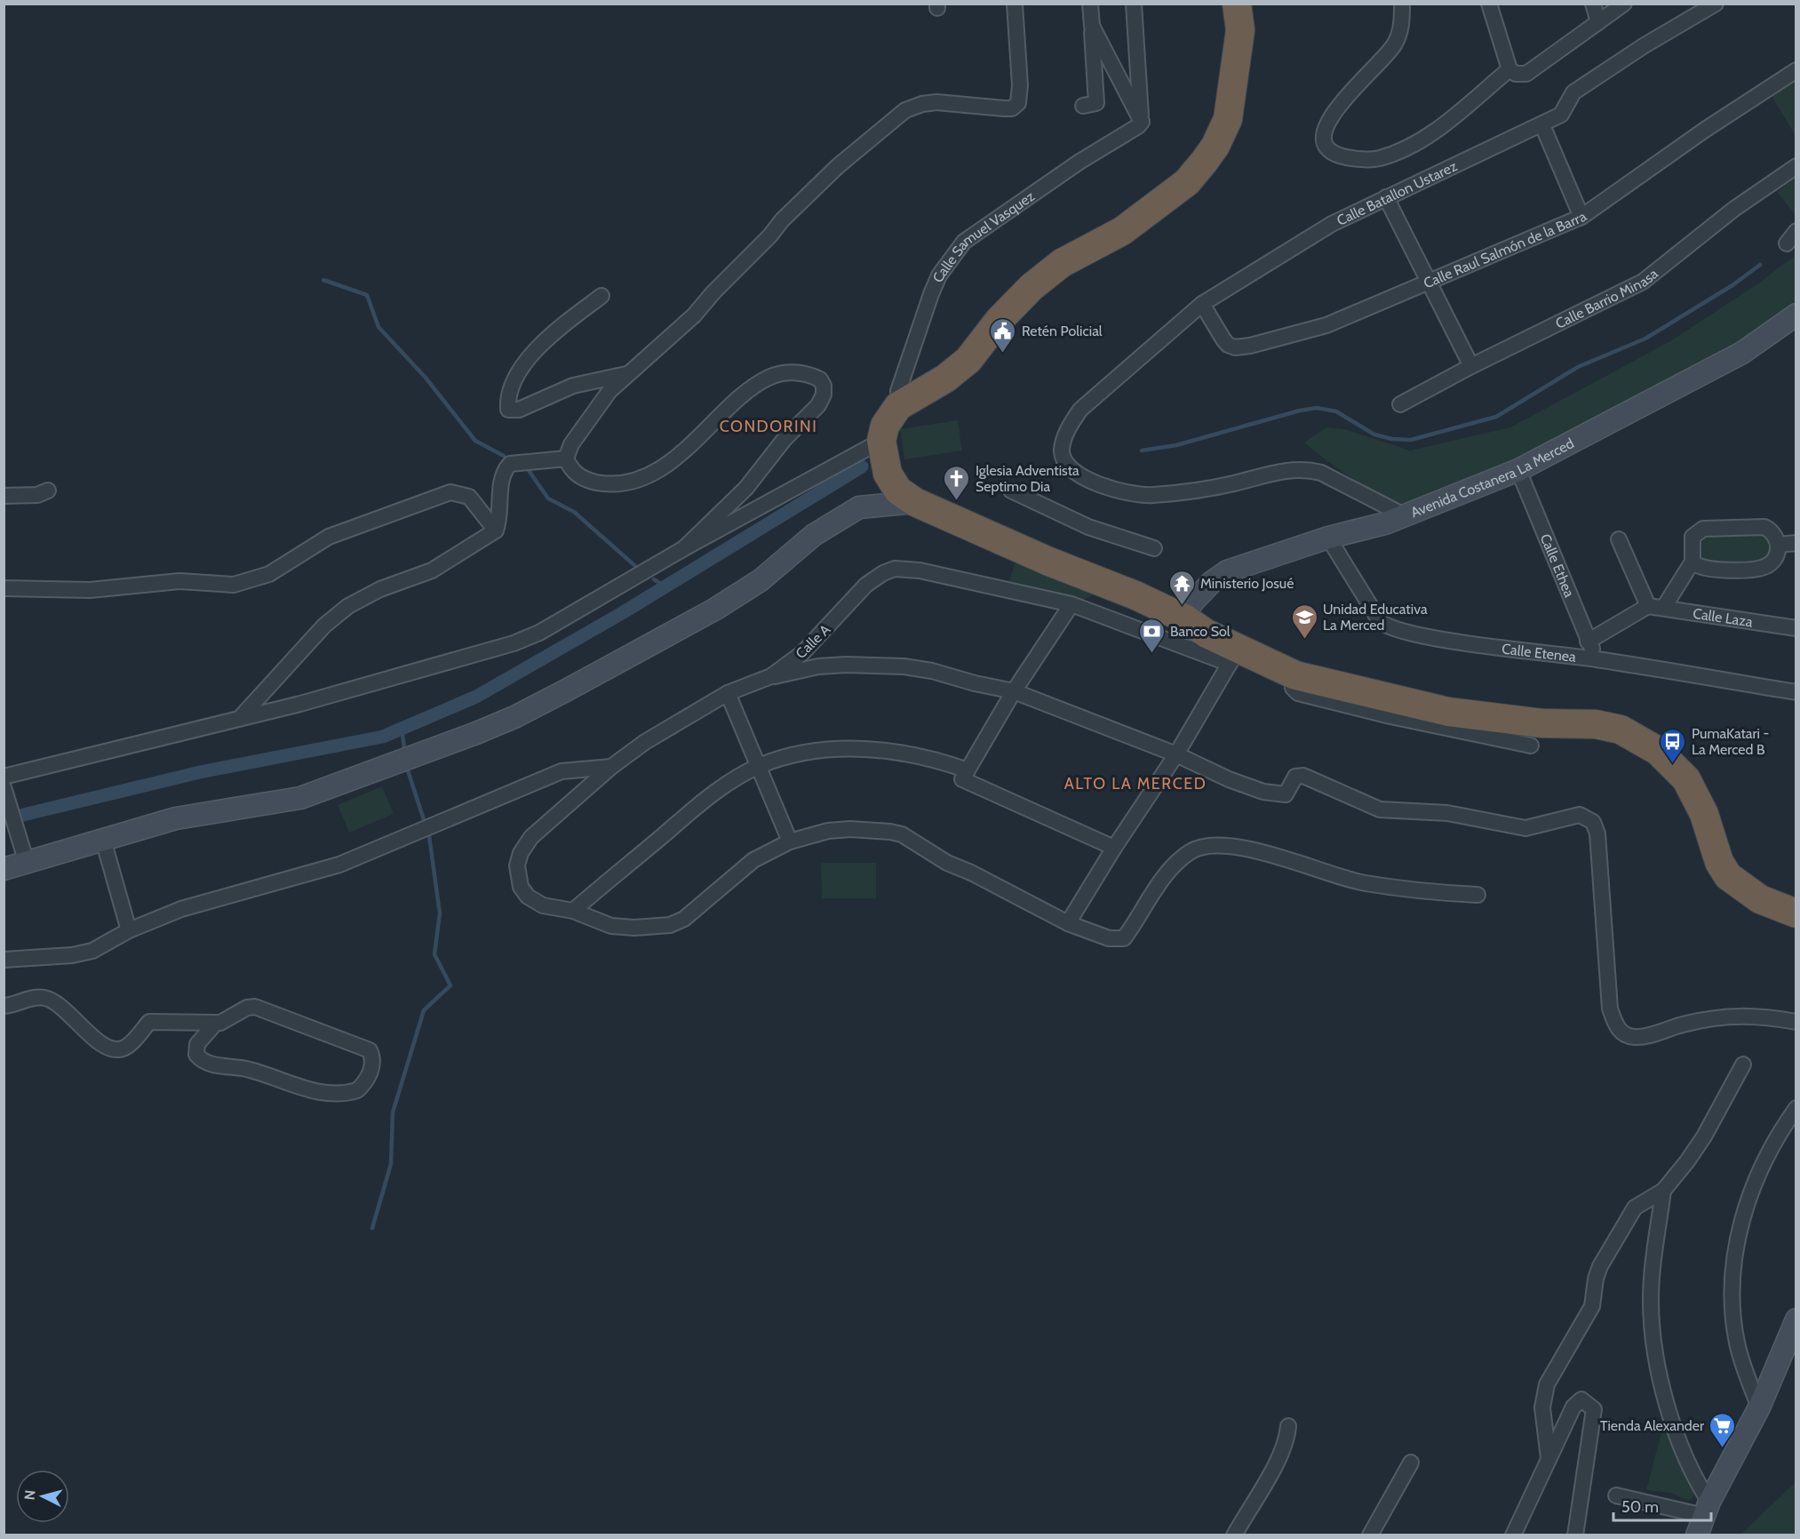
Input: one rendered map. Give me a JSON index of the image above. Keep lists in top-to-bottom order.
{
  "streets": {
    "street": [
      "Calle Batallon Ustarez",
      "Calle Samuel Vasquez",
      "Calle Raul Salmón de la Barra",
      "Calle Barrio Minasa",
      "Avenida Costanera La Merced",
      "Calle Ethea",
      "Calle Laza",
      "Calle A",
      "Calle Etenea"
    ]
  },
  "crossings": [
    ["Calle Batallon Ustarez", "Calle Raul Salmón de la Barra"],
    ["Calle Batallon Ustarez", "Avenida Costanera La Merced"],
    ["Avenida Costanera La Merced", "Calle Ethea"],
    ["Avenida Costanera La Merced", "Calle Etenea"],
    ["Calle Ethea", "Calle Etenea"]
  ],
  "districts": ["CONDORINI", "ALTO LA MERCED"],
  "places": {
    "public building": ["Retén Policial"],
    "church": ["Iglesia Adventista Septimo Dia"],
    "temple": ["Ministerio Josué"],
    "school or university": ["Unidad Educativa La Merced"],
    "bank": ["Banco Sol"],
    "bus stop": ["PumaKatari - La Merced B"],
    "supermarket": ["Tienda Alexander"]
  },
  "scale_bar": "50 m",
  "north": "left"
}
